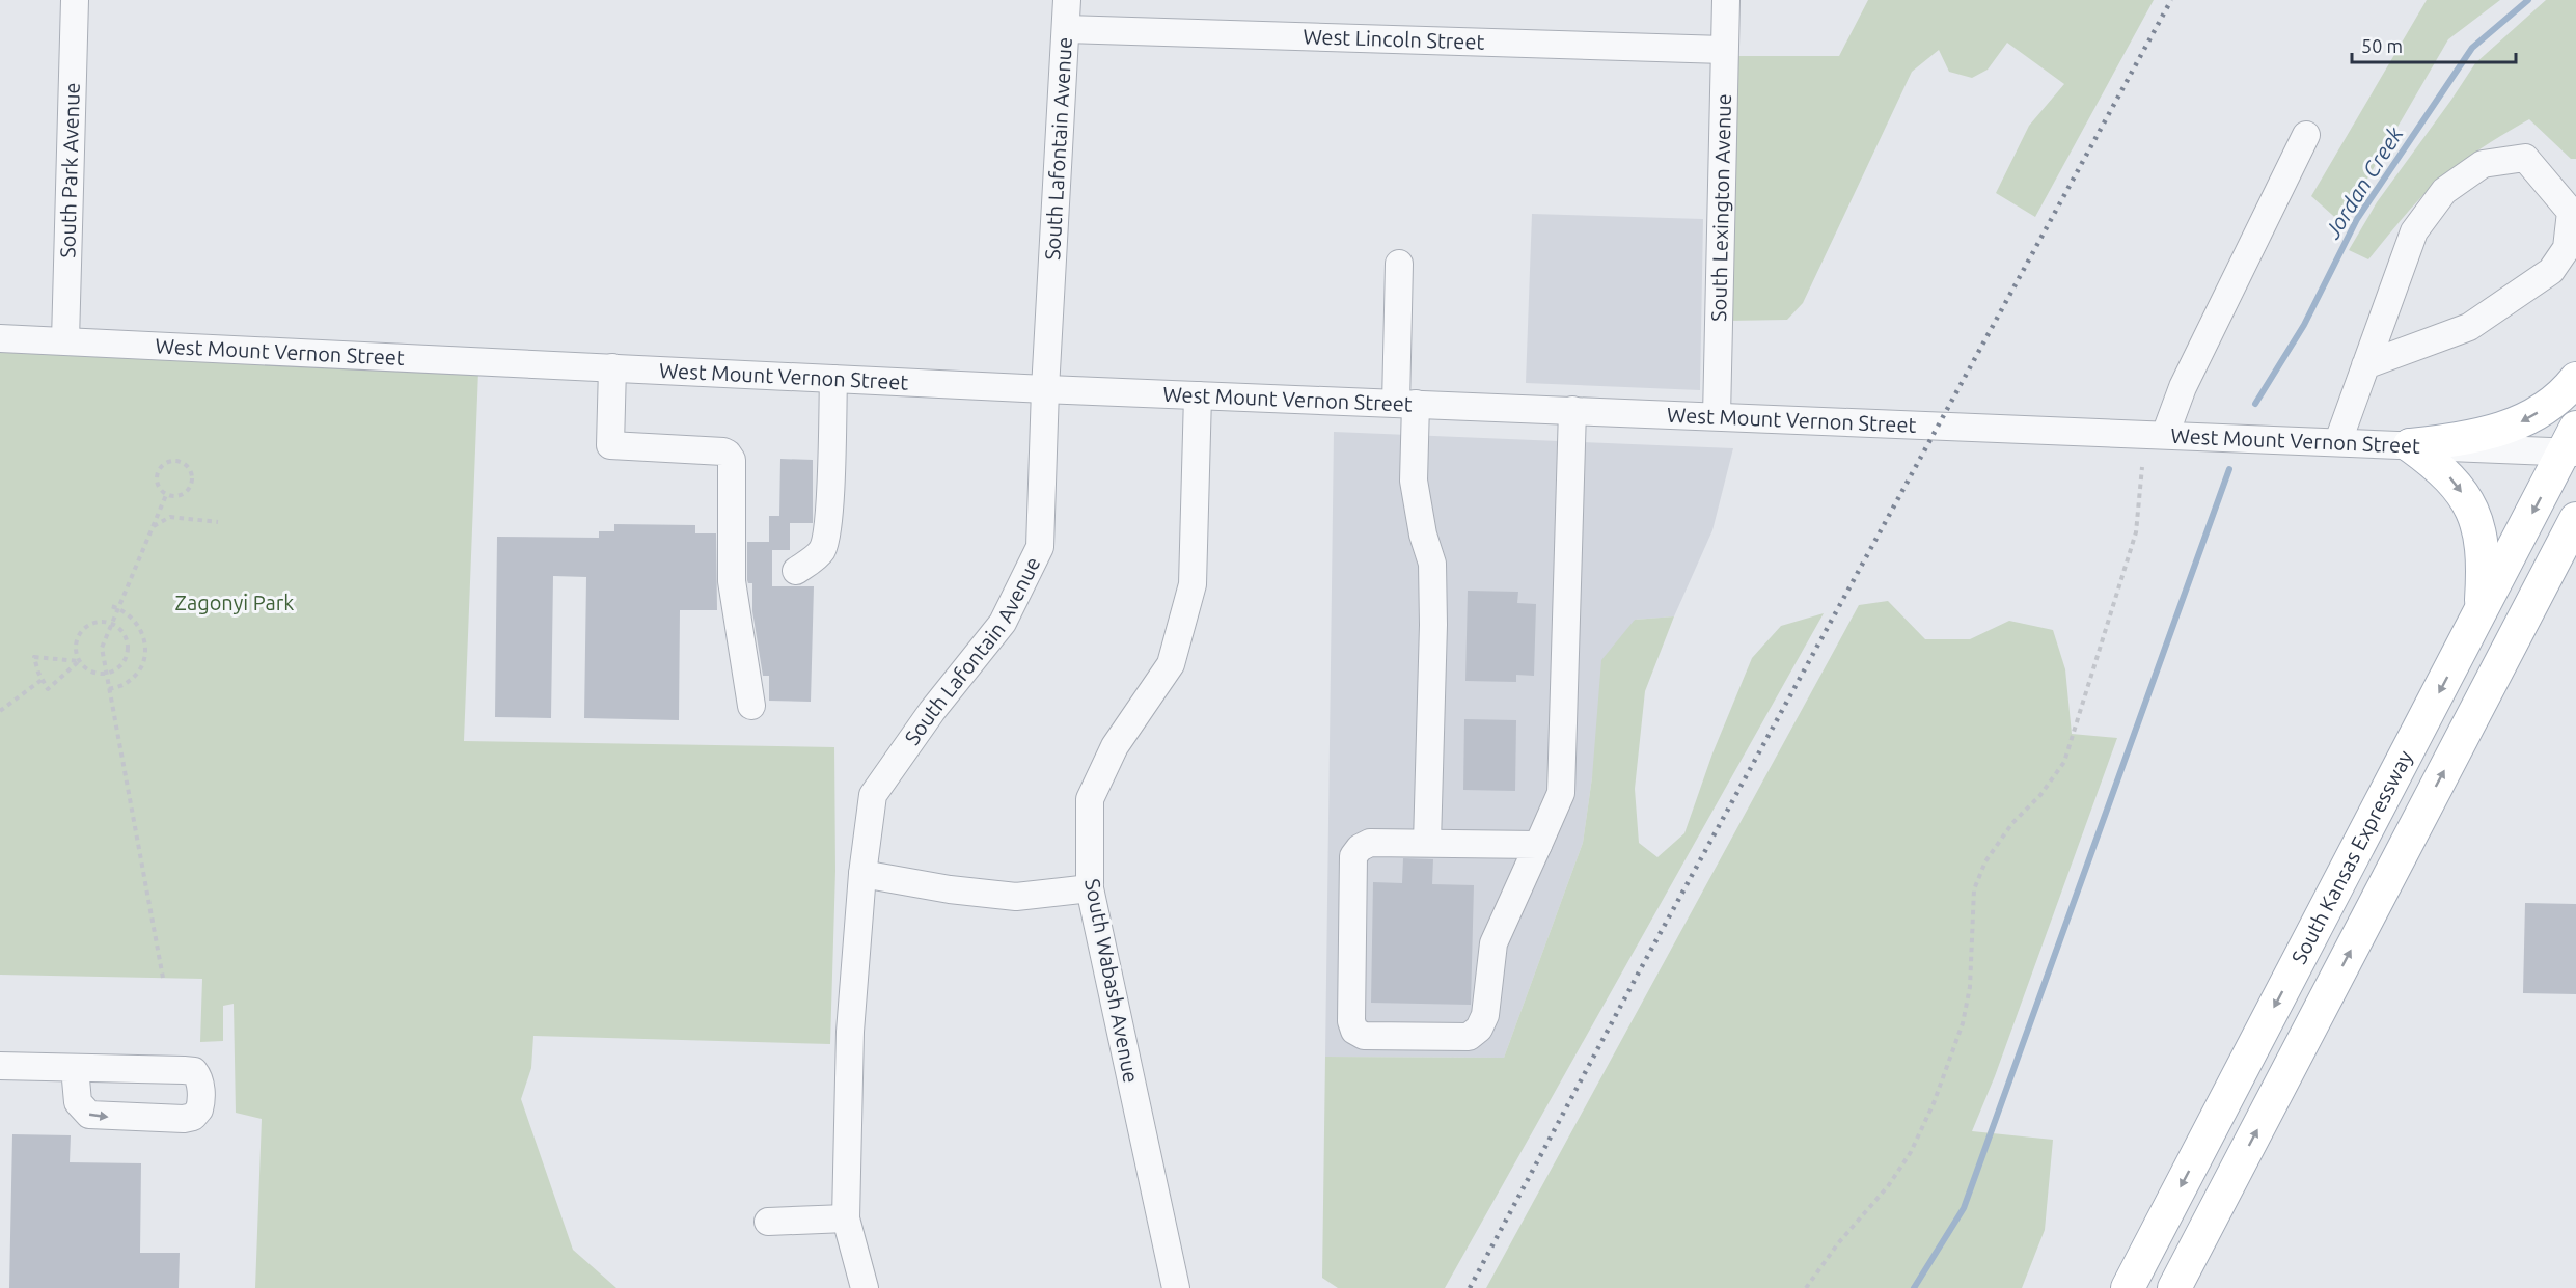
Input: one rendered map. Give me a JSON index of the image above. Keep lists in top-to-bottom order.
{
  "streets": {
    "main road": ["South Kansas Expressway"],
    "street": [
      "West Lincoln Street",
      "South Lafontain Avenue",
      "South Park Avenue",
      "South Lexington Avenue",
      "West Mount Vernon Street",
      "South Wabash Avenue"
    ]
  },
  "crossings": [
    ["West Lincoln Street", "South Lafontain Avenue"],
    ["West Lincoln Street", "South Lexington Avenue"],
    ["South Lafontain Avenue", "West Mount Vernon Street"],
    ["South Park Avenue", "West Mount Vernon Street"],
    ["South Lexington Avenue", "West Mount Vernon Street"],
    ["West Mount Vernon Street", "South Kansas Expressway"],
    ["West Mount Vernon Street", "South Wabash Avenue"]
  ],
  "water": ["Jordan Creek"],
  "parks": ["Zagonyi Park"],
  "scale_bar": "50 m"
}
